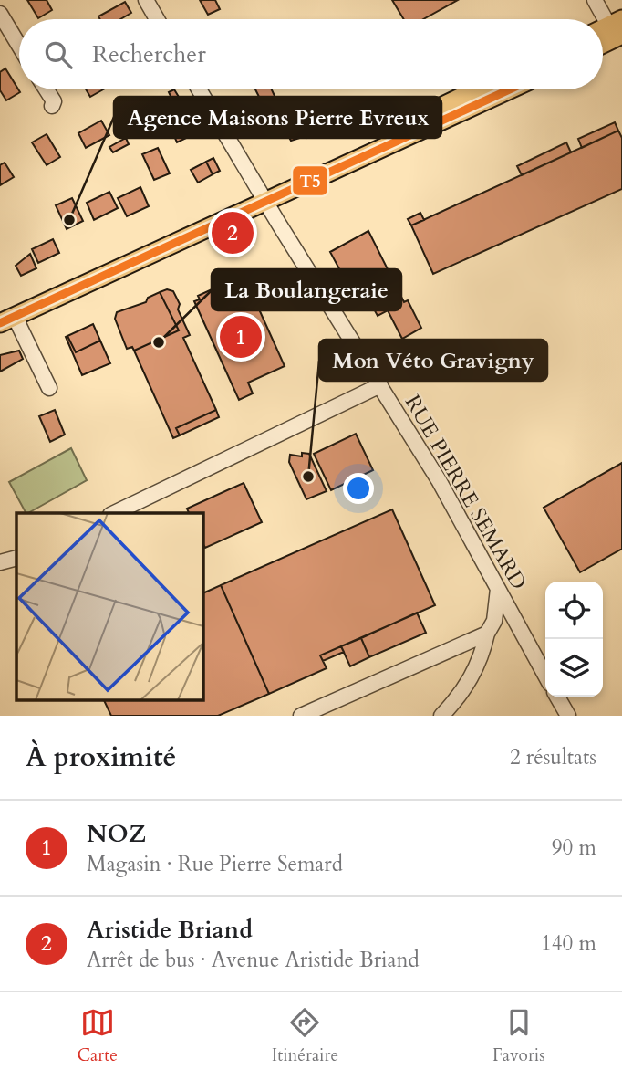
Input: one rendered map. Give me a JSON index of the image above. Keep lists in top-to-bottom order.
{
  "streets": {
    "street": ["RUE PIERRE SEMARD"]
  },
  "places": ["Agence Maisons Pierre Evreux", "La Boulangeraie", "Mon Véto Gravigny"],
  "lines": ["transit line T5"],
  "page": {
    "search": "Rechercher",
    "pins": ["2", "1"],
    "heading": ["À proximité", "2 résultats"],
    "list": [
      {
        "mark": "1",
        "name": "NOZ",
        "note": "Magasin · Rue Pierre Semard",
        "value": "90 m"
      },
      {
        "mark": "2",
        "name": "Aristide Briand",
        "note": "Arrêt de bus · Avenue Aristide Briand",
        "value": "140 m"
      }
    ],
    "nav": ["Carte", "Itinéraire", "Favoris"]
  }
}
